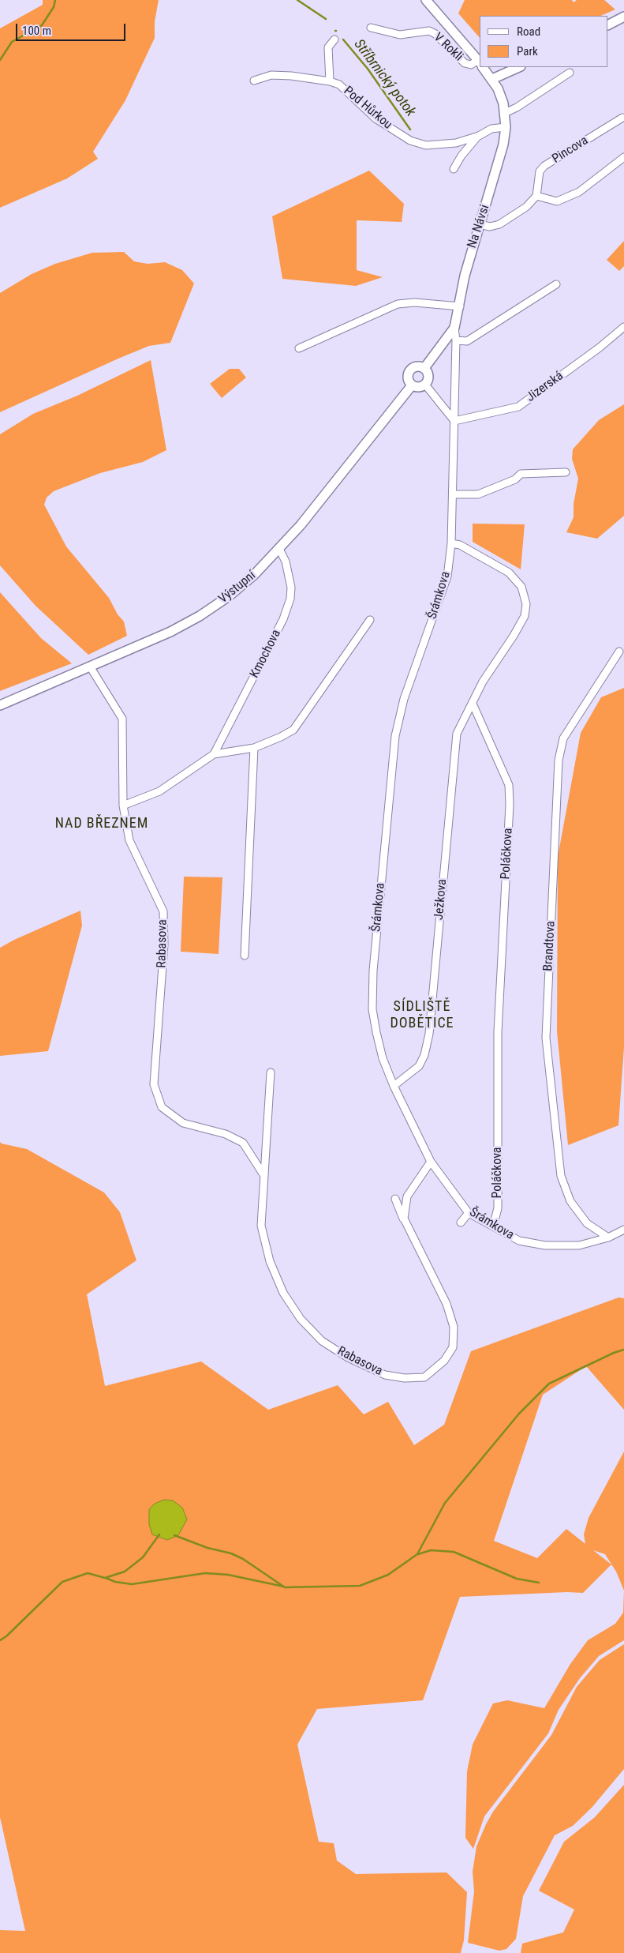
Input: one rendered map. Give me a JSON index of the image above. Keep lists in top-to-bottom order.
{
  "streets": {
    "street": [
      "V Rokli",
      "Pod Hůrkou",
      "Pincova",
      "Na Návsi",
      "Jizerská",
      "Výstupní",
      "Šrámkova",
      "Kmochova",
      "Poláčkova",
      "Ježkova",
      "Rabasova",
      "Brandtova"
    ]
  },
  "crossings": [
    ["Pod Hůrkou", "Na Návsi"],
    ["Na Návsi", "Výstupní"],
    ["Na Návsi", "Šrámkova"],
    ["Jizerská", "Šrámkova"],
    ["Výstupní", "Kmochova"],
    ["Výstupní", "Rabasova"],
    ["Šrámkova", "Poláčkova"],
    ["Šrámkova", "Ježkova"],
    ["Šrámkova", "Brandtova"],
    ["Kmochova", "Rabasova"],
    ["Poláčkova", "Ježkova"]
  ],
  "districts": ["NAD BŘEZNEM", "SÍDLIŠTĚ DOBĚTICE"],
  "water": ["Stříbrnický potok"],
  "legend": ["Road", "Park"],
  "scale_bar": "100 m"
}
